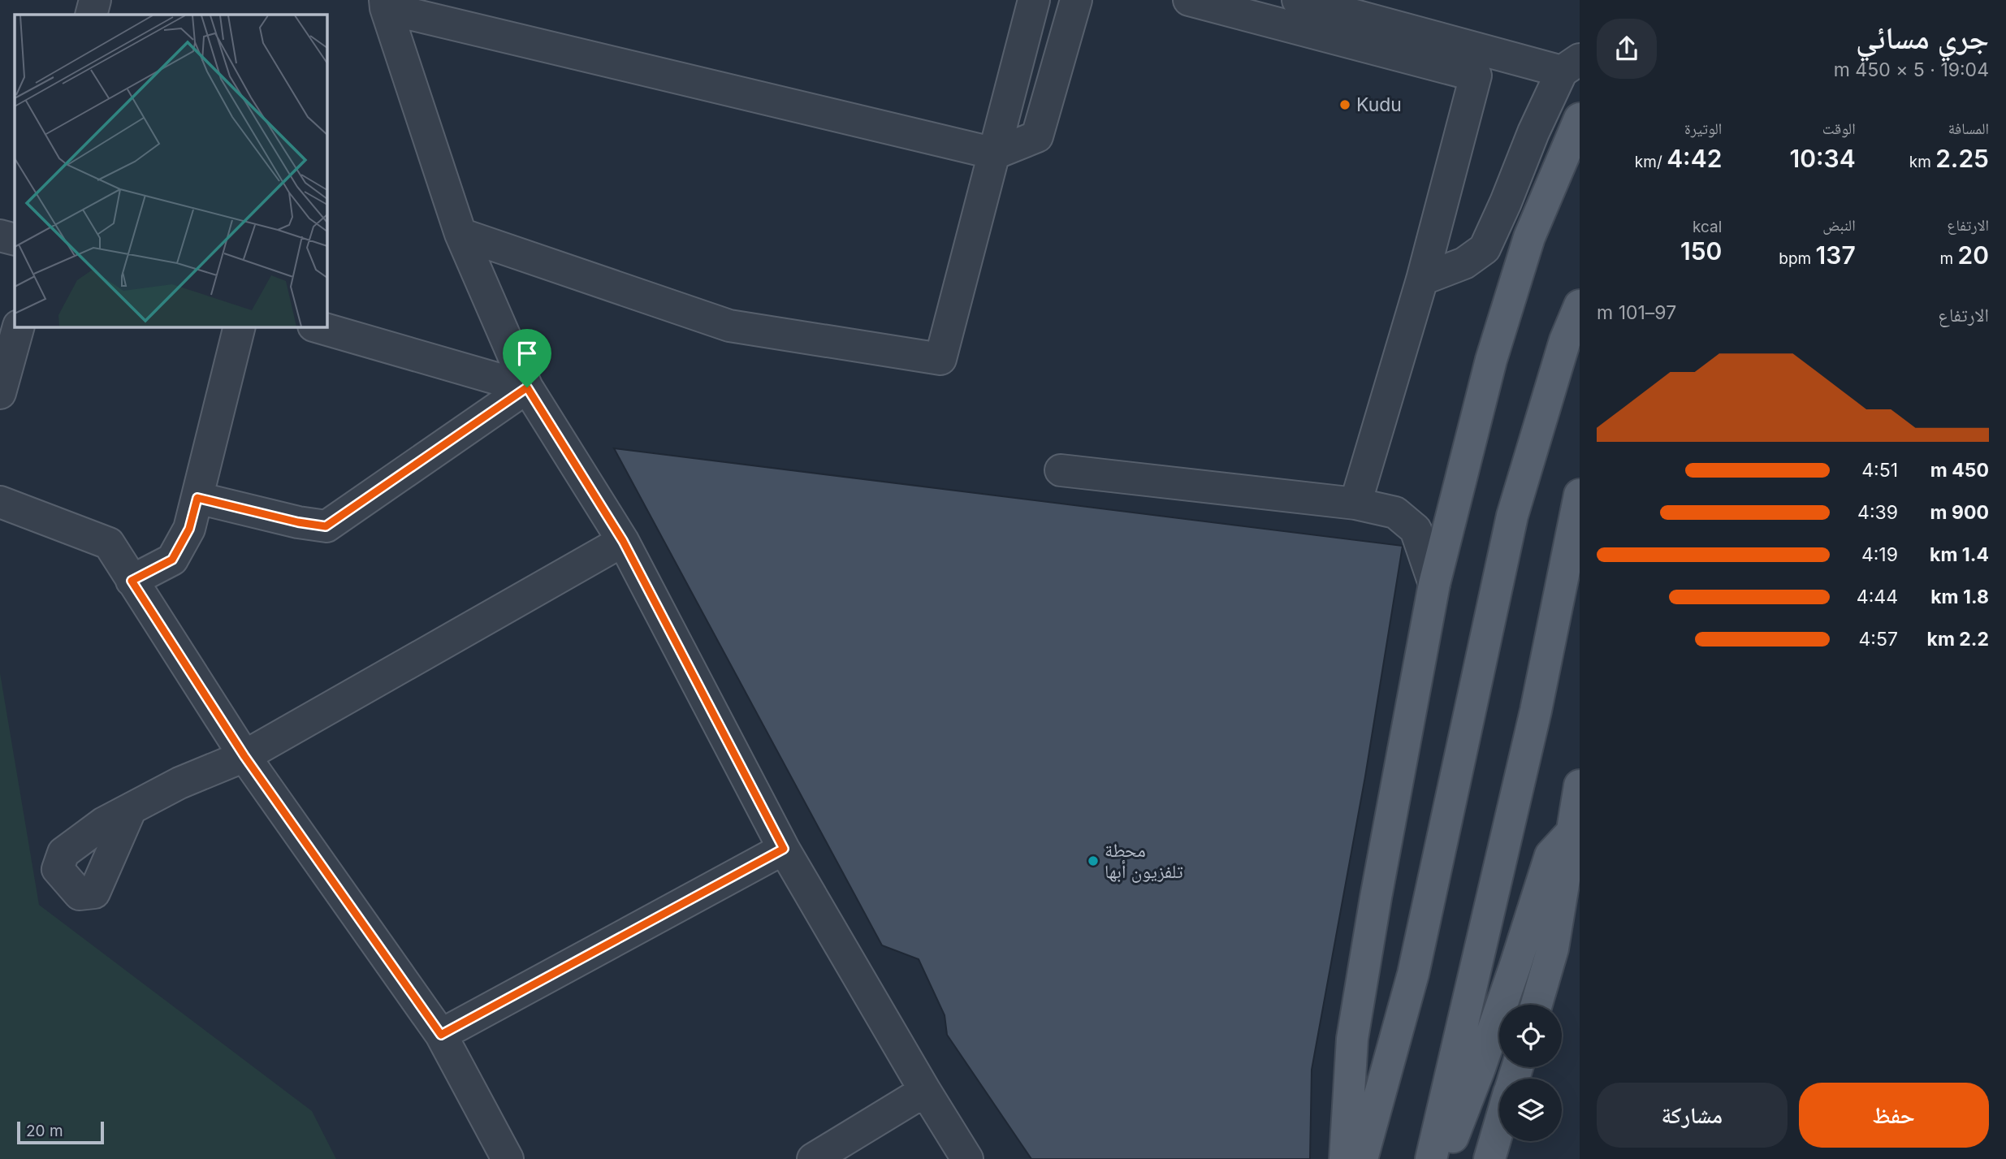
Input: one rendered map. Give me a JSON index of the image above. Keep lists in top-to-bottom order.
{
  "places": ["Kudu", "محطة تلفزيون أبها"],
  "scale_bar": "20 m",
  "page": {
    "heading": ["جري مسائي", "19:04 · 5 × 450 m"],
    "stats": [
      ["المسافة", "2.25 km"],
      ["الوقت", "10:34"],
      ["الوتيرة", "4:42 /km"],
      ["الارتفاع", "20 m"],
      ["النبض", "137 bpm"],
      ["kcal", "150"]
    ],
    "chart": ["الارتفاع", "97–101 m"],
    "list": [
      {
        "name": "450 m",
        "note": "4:51"
      },
      {
        "name": "900 m",
        "note": "4:39"
      },
      {
        "name": "1.4 km",
        "note": "4:19"
      },
      {
        "name": "1.8 km",
        "note": "4:44"
      },
      {
        "name": "2.2 km",
        "note": "4:57"
      }
    ],
    "buttons": ["حفظ", "مشاركة"],
    "scale": "20 m"
  }
}
